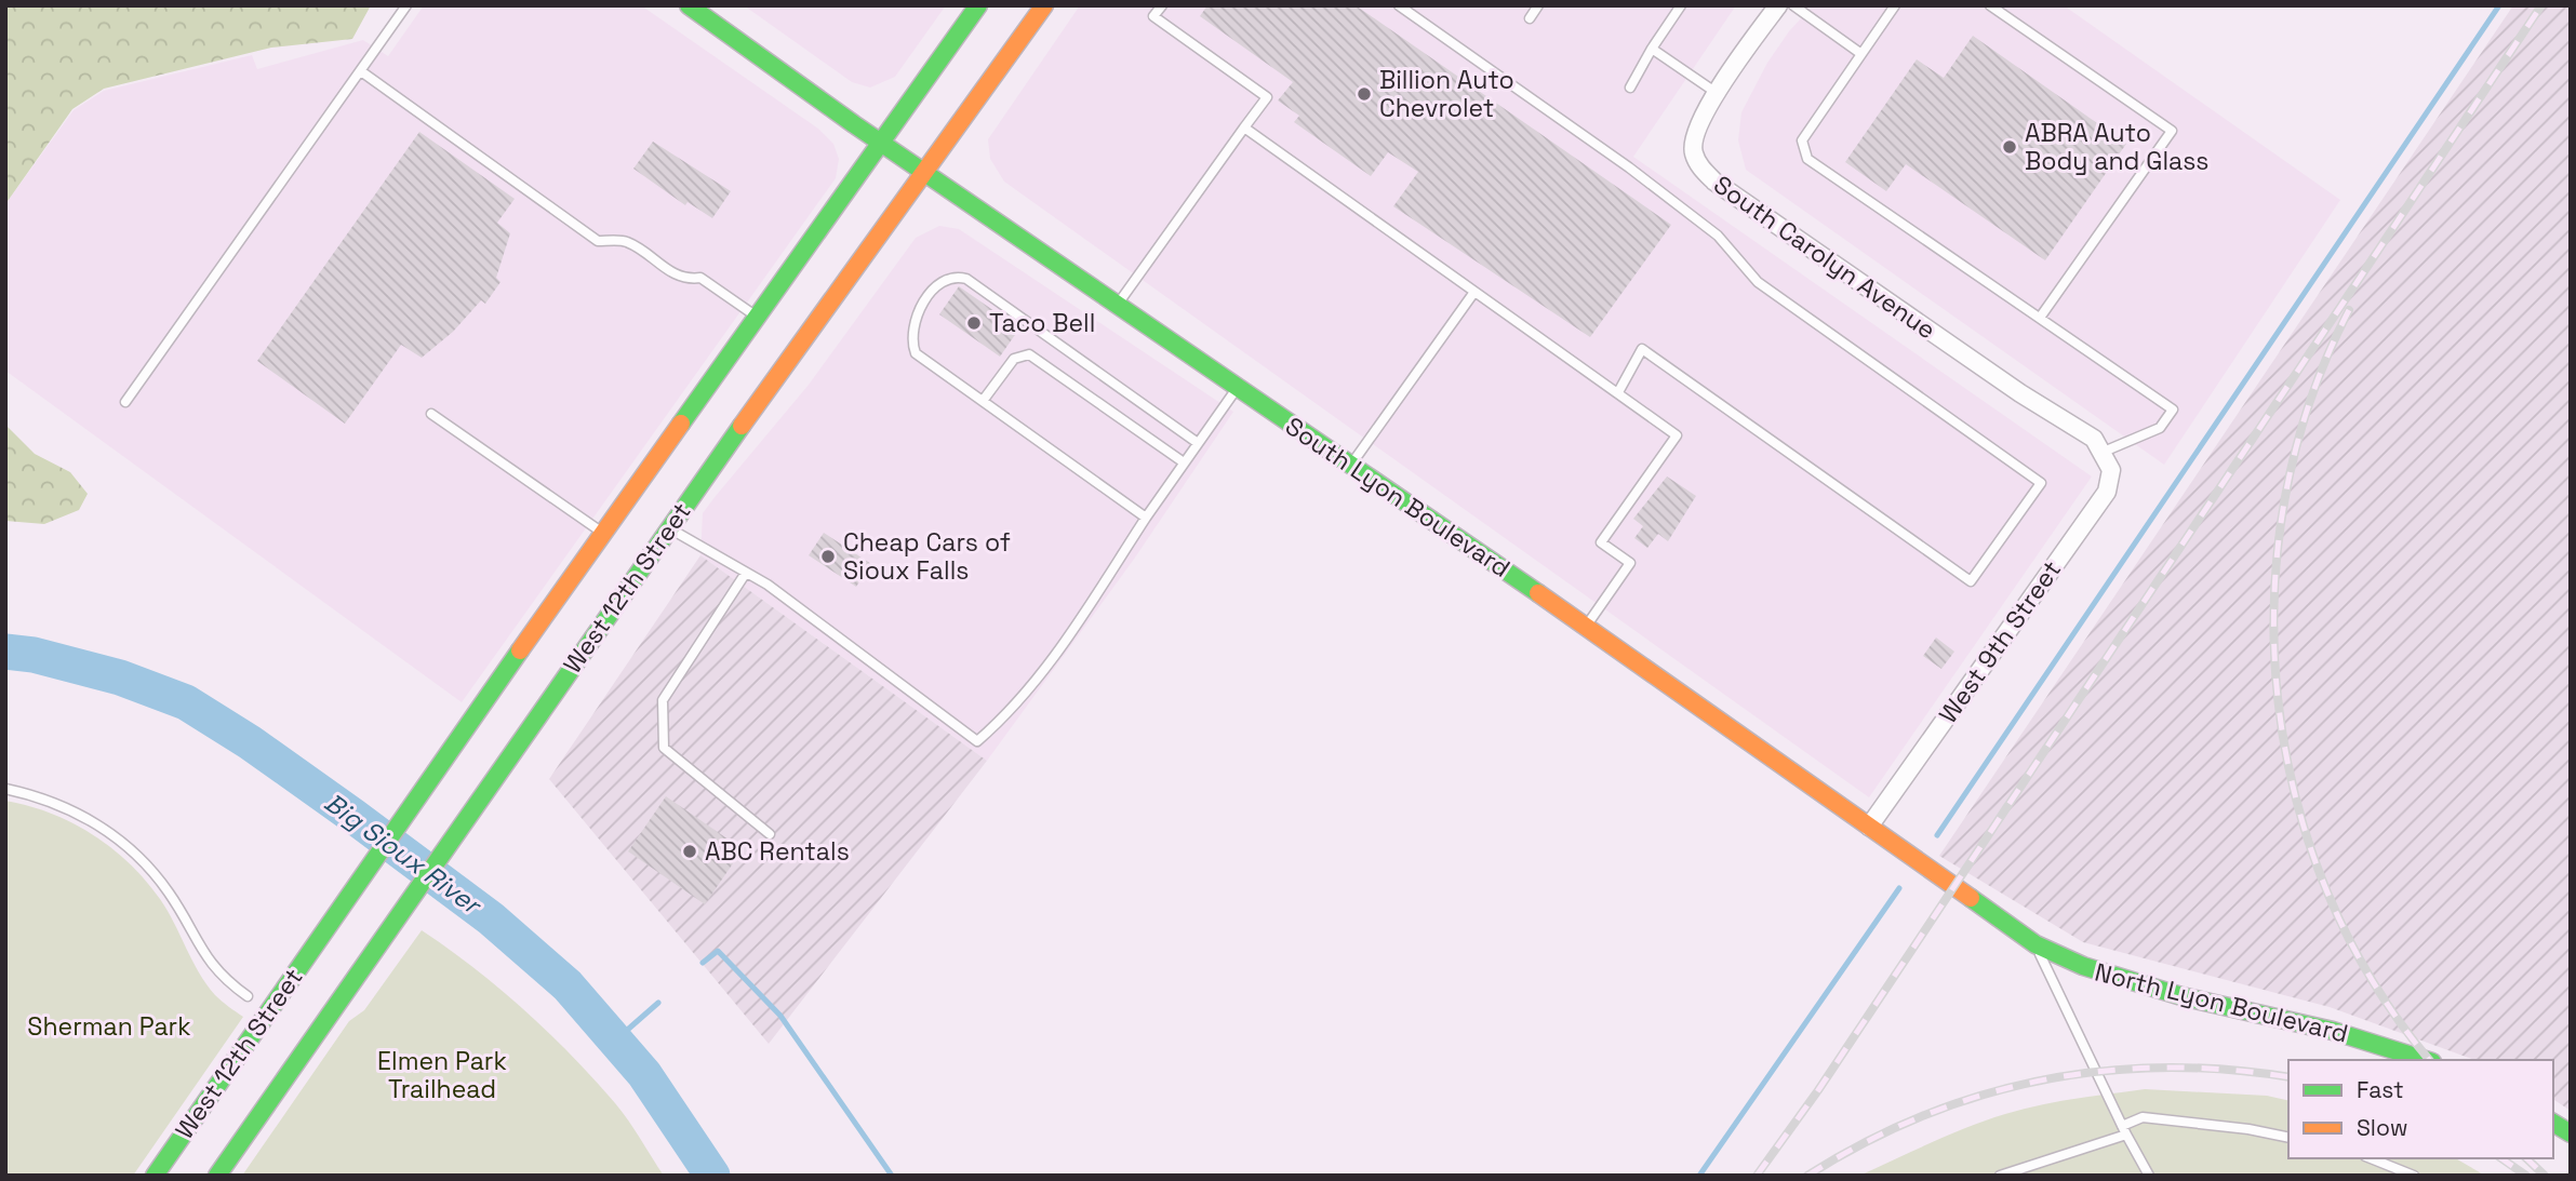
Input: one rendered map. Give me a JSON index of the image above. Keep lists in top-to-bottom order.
{
  "streets": {
    "main road": ["South Lyon Boulevard", "West 12th Street", "North Lyon Boulevard"],
    "street": ["South Carolyn Avenue", "West 9th Street"]
  },
  "crossings": [
    ["South Carolyn Avenue", "West 9th Street"],
    ["South Lyon Boulevard", "West 12th Street"],
    ["South Lyon Boulevard", "West 9th Street"],
    ["South Lyon Boulevard", "North Lyon Boulevard"],
    ["West 9th Street", "North Lyon Boulevard"]
  ],
  "water": ["Big Sioux River"],
  "parks": ["Sherman Park", "Elmen Park Trailhead"],
  "places": [
    "Billion Auto Chevrolet",
    "ABRA Auto Body and Glass",
    "Taco Bell",
    "Cheap Cars of Sioux Falls",
    "ABC Rentals"
  ],
  "legend": ["Fast", "Slow"]
}
